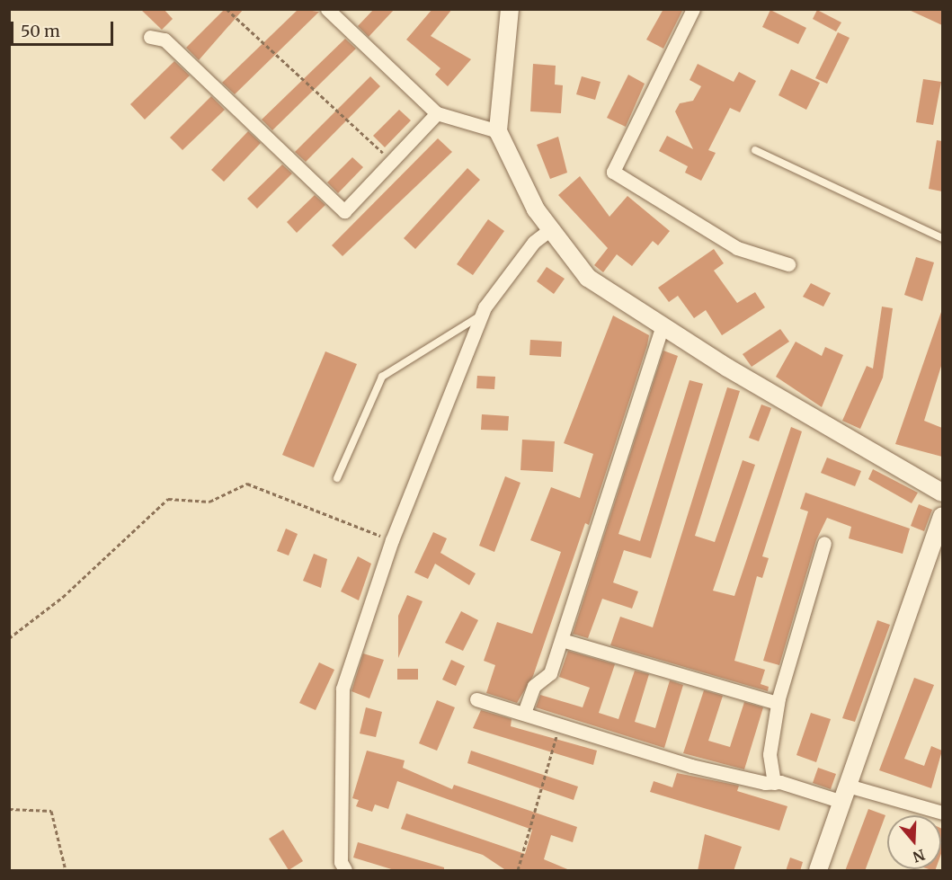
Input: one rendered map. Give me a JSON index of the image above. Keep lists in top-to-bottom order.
{
  "scale_bar": "50 m",
  "north": "bottom"
}
